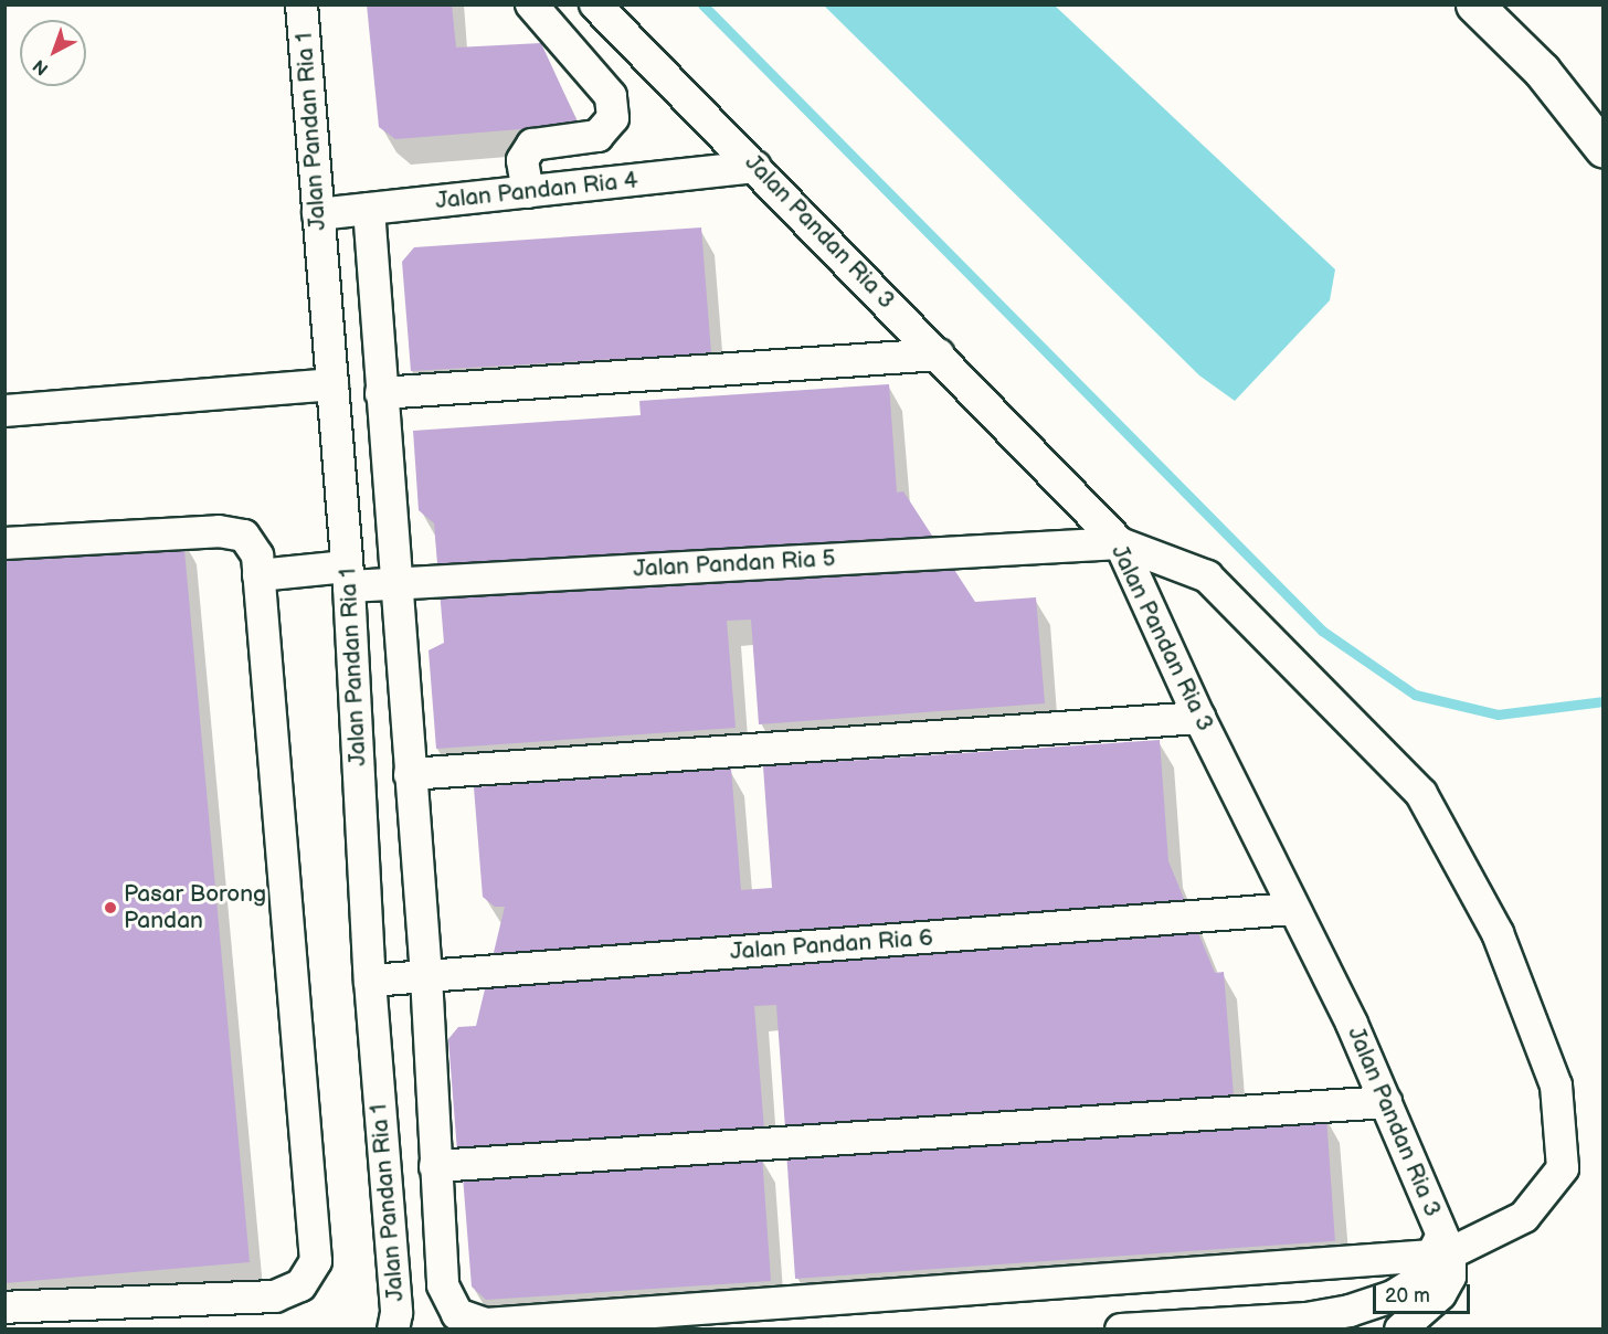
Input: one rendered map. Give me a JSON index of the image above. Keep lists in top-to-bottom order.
{
  "streets": {
    "street": [
      "Jalan Pandan Ria 1",
      "Jalan Pandan Ria 4",
      "Jalan Pandan Ria 3",
      "Jalan Pandan Ria 5",
      "Jalan Pandan Ria 6"
    ]
  },
  "crossings": [
    ["Jalan Pandan Ria 1", "Jalan Pandan Ria 4"],
    ["Jalan Pandan Ria 1", "Jalan Pandan Ria 5"],
    ["Jalan Pandan Ria 1", "Jalan Pandan Ria 6"],
    ["Jalan Pandan Ria 4", "Jalan Pandan Ria 3"],
    ["Jalan Pandan Ria 3", "Jalan Pandan Ria 5"],
    ["Jalan Pandan Ria 3", "Jalan Pandan Ria 6"]
  ],
  "places": ["Pasar Borong Pandan"],
  "scale_bar": "20 m",
  "north": "bottom left"
}
